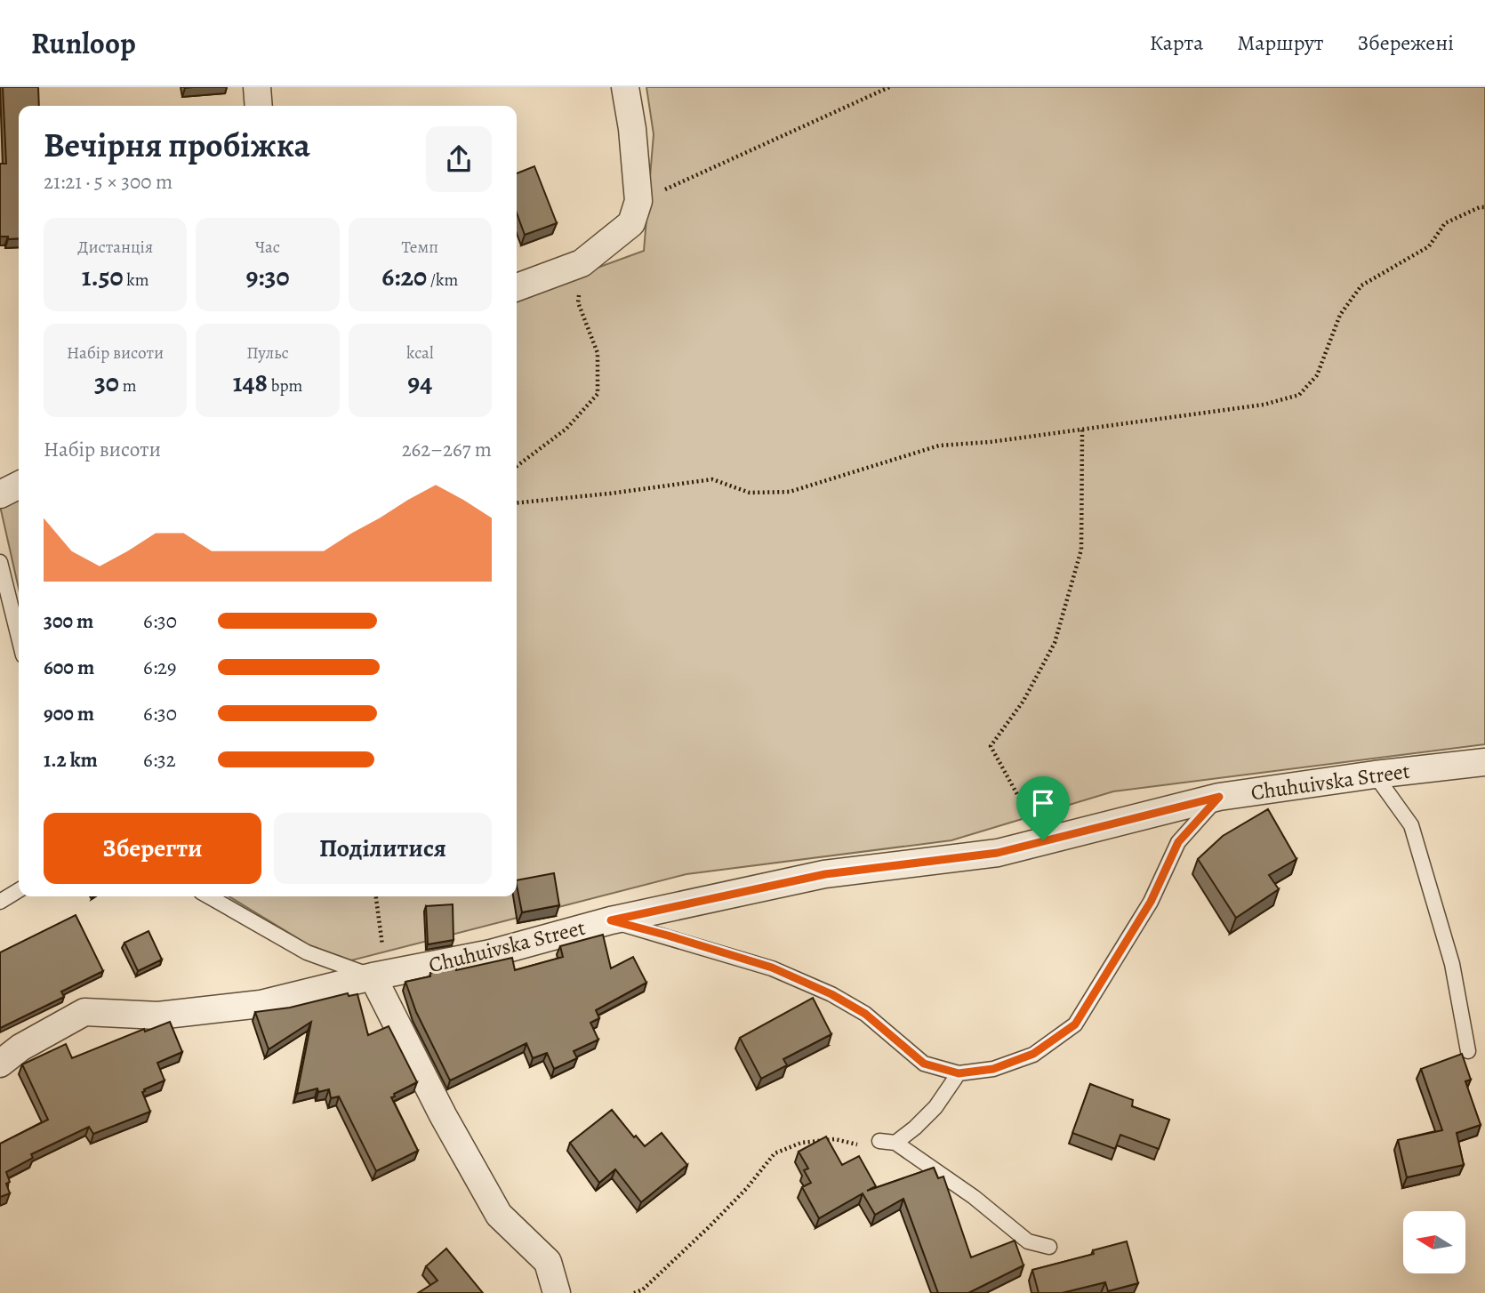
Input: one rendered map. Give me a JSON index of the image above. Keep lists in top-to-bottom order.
{
  "streets": {
    "street": ["Chuhuivska Street"]
  },
  "north": "left",
  "page": {
    "header": "Runloop",
    "nav": ["Карта", "Маршрут", "Збережені"],
    "heading": ["Вечірня пробіжка", "21:21 · 5 × 300 m"],
    "stats": [
      ["Дистанція", "1.50 km"],
      ["Час", "9:30"],
      ["Темп", "6:20 /km"],
      ["Набір висоти", "30 m"],
      ["Пульс", "148 bpm"],
      ["kcal", "94"]
    ],
    "chart": ["Набір висоти", "262–267 m"],
    "list": [
      {
        "name": "300 m",
        "note": "6:30"
      },
      {
        "name": "600 m",
        "note": "6:29"
      },
      {
        "name": "900 m",
        "note": "6:30"
      },
      {
        "name": "1.2 km",
        "note": "6:32"
      }
    ],
    "buttons": ["Зберегти", "Поділитися"]
  }
}
